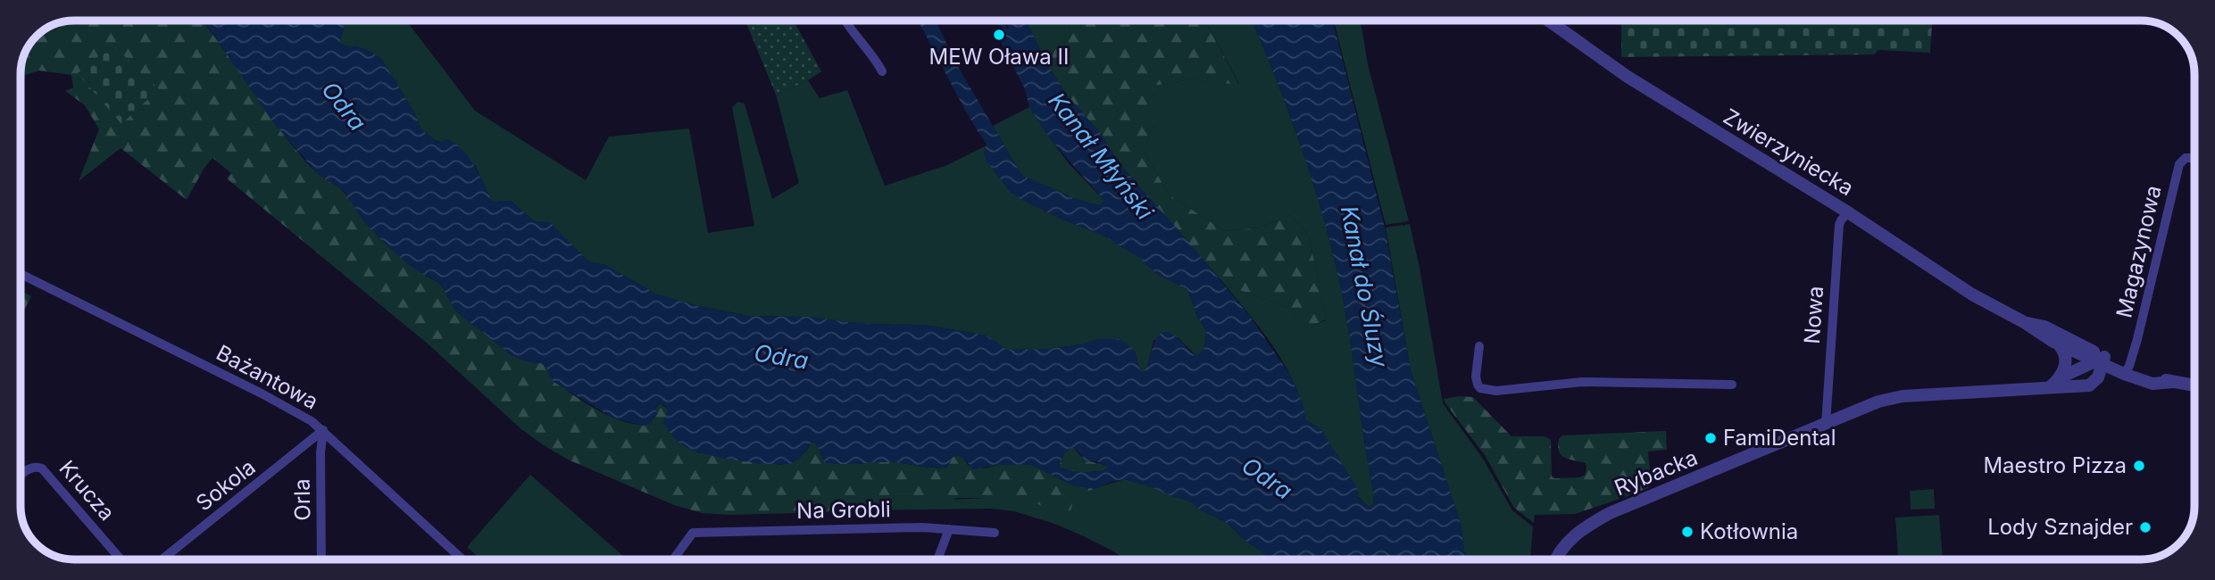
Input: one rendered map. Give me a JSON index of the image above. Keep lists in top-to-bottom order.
{
  "streets": {
    "street": [
      "Zwierzyniecka",
      "Magazynowa",
      "Nowa",
      "Bażantowa",
      "Rybacka",
      "Sokola",
      "Krucza",
      "Orla",
      "Na Grobli"
    ]
  },
  "crossings": [
    ["Zwierzyniecka", "Magazynowa"],
    ["Zwierzyniecka", "Nowa"],
    ["Zwierzyniecka", "Rybacka"],
    ["Nowa", "Rybacka"],
    ["Bażantowa", "Sokola"],
    ["Bażantowa", "Orla"],
    ["Sokola", "Orla"]
  ],
  "water": ["Odra", "Kanał Młyński", "Kanał do Śluzy"],
  "places": [
    "MEW Oława II",
    "FamiDental",
    "Maestro Pizza",
    "Lody Sznajder",
    "Kotłownia"
  ]
}
